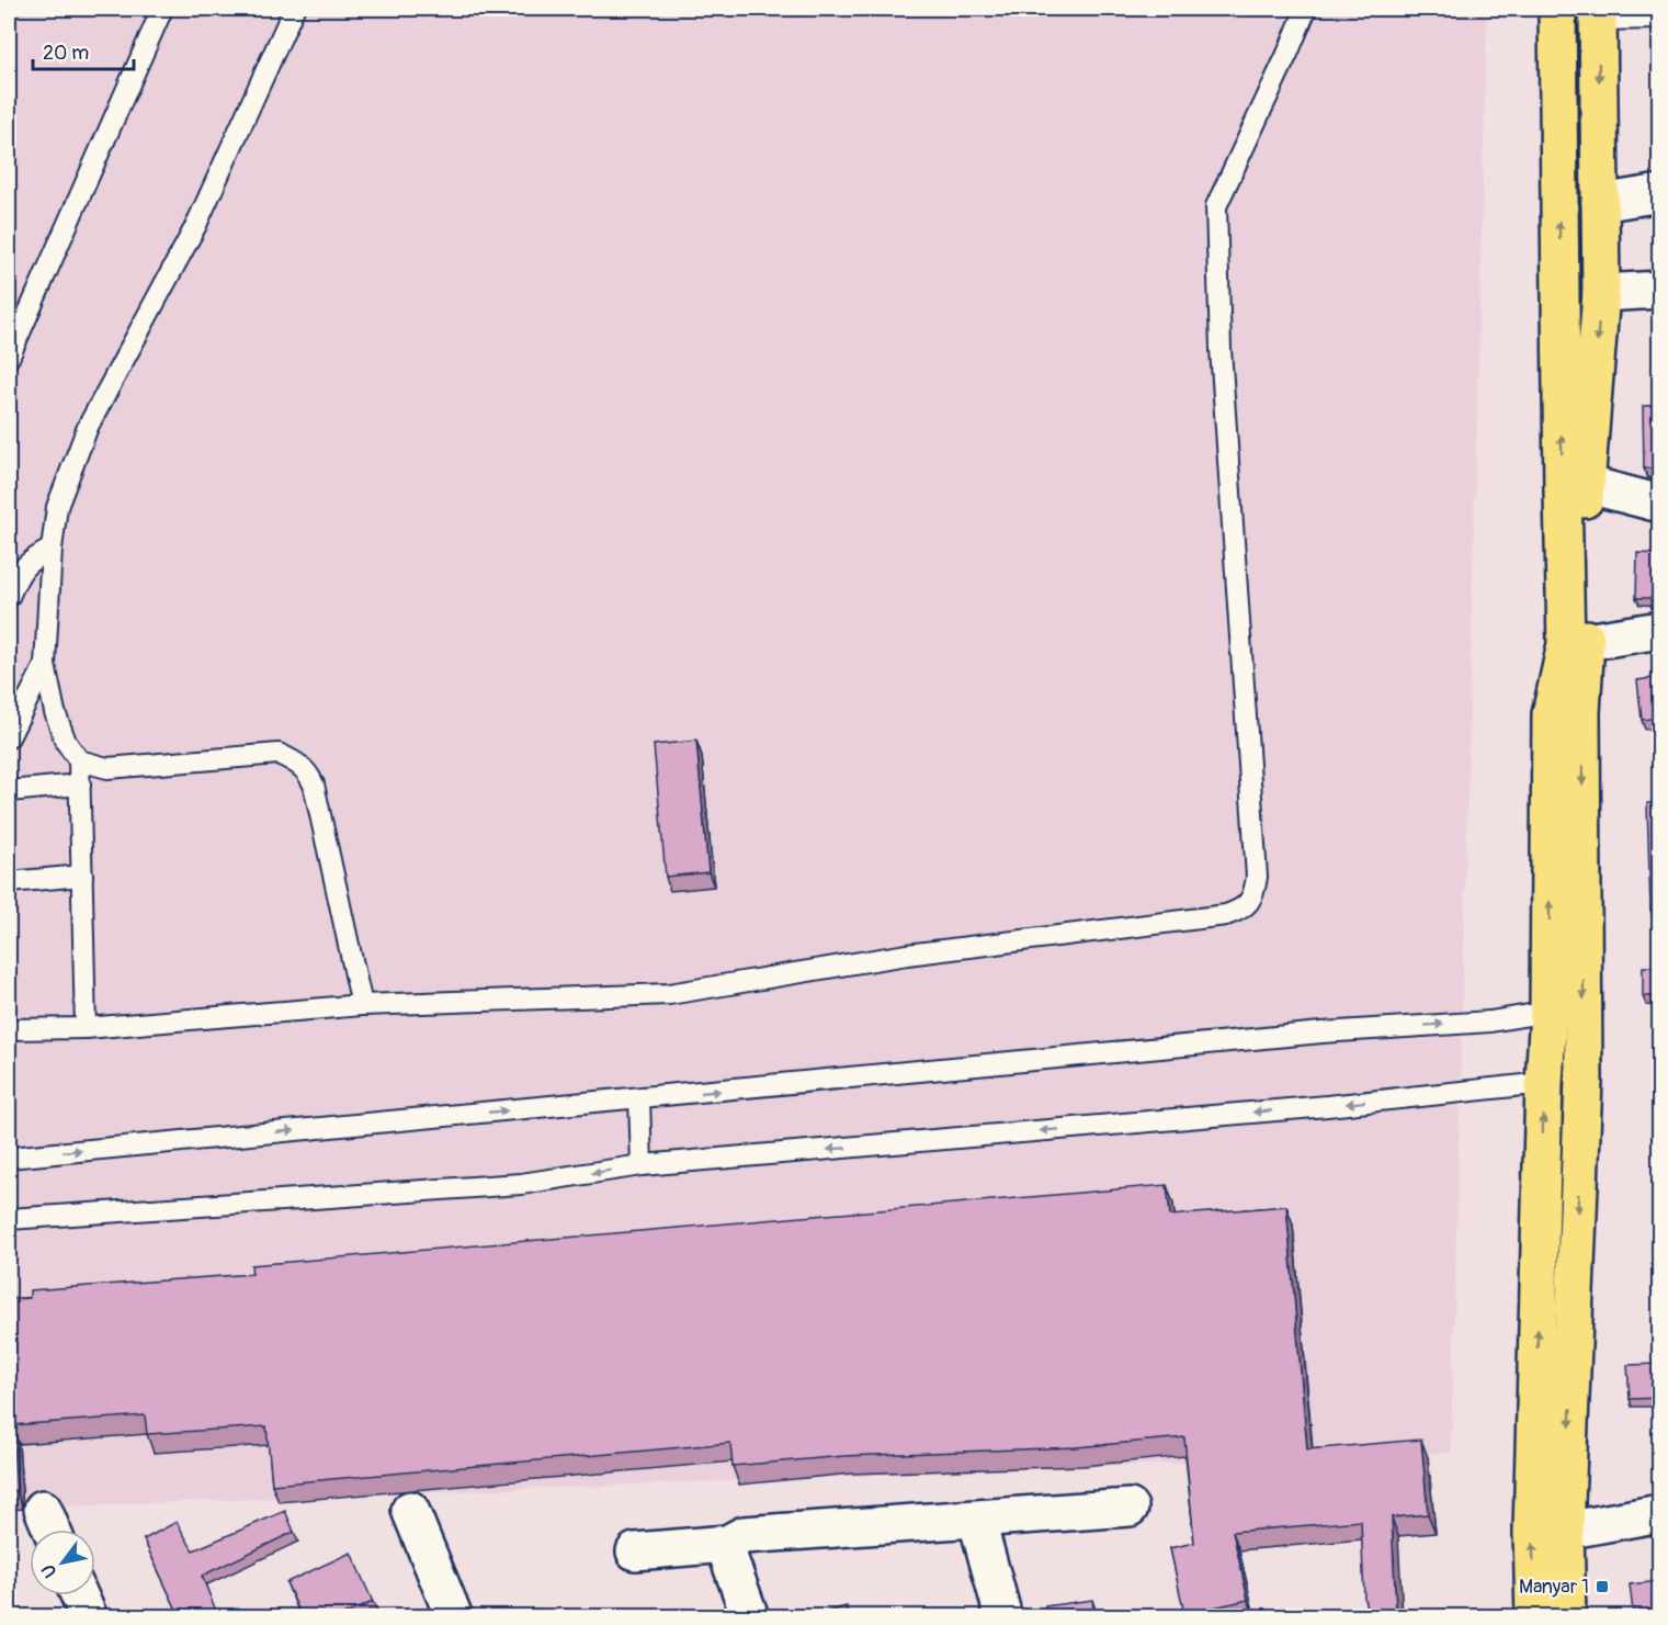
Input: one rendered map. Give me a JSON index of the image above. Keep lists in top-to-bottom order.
{
  "places": {
    "transit": ["Manyar 1"]
  },
  "scale_bar": "20 m",
  "north": "bottom left"
}
